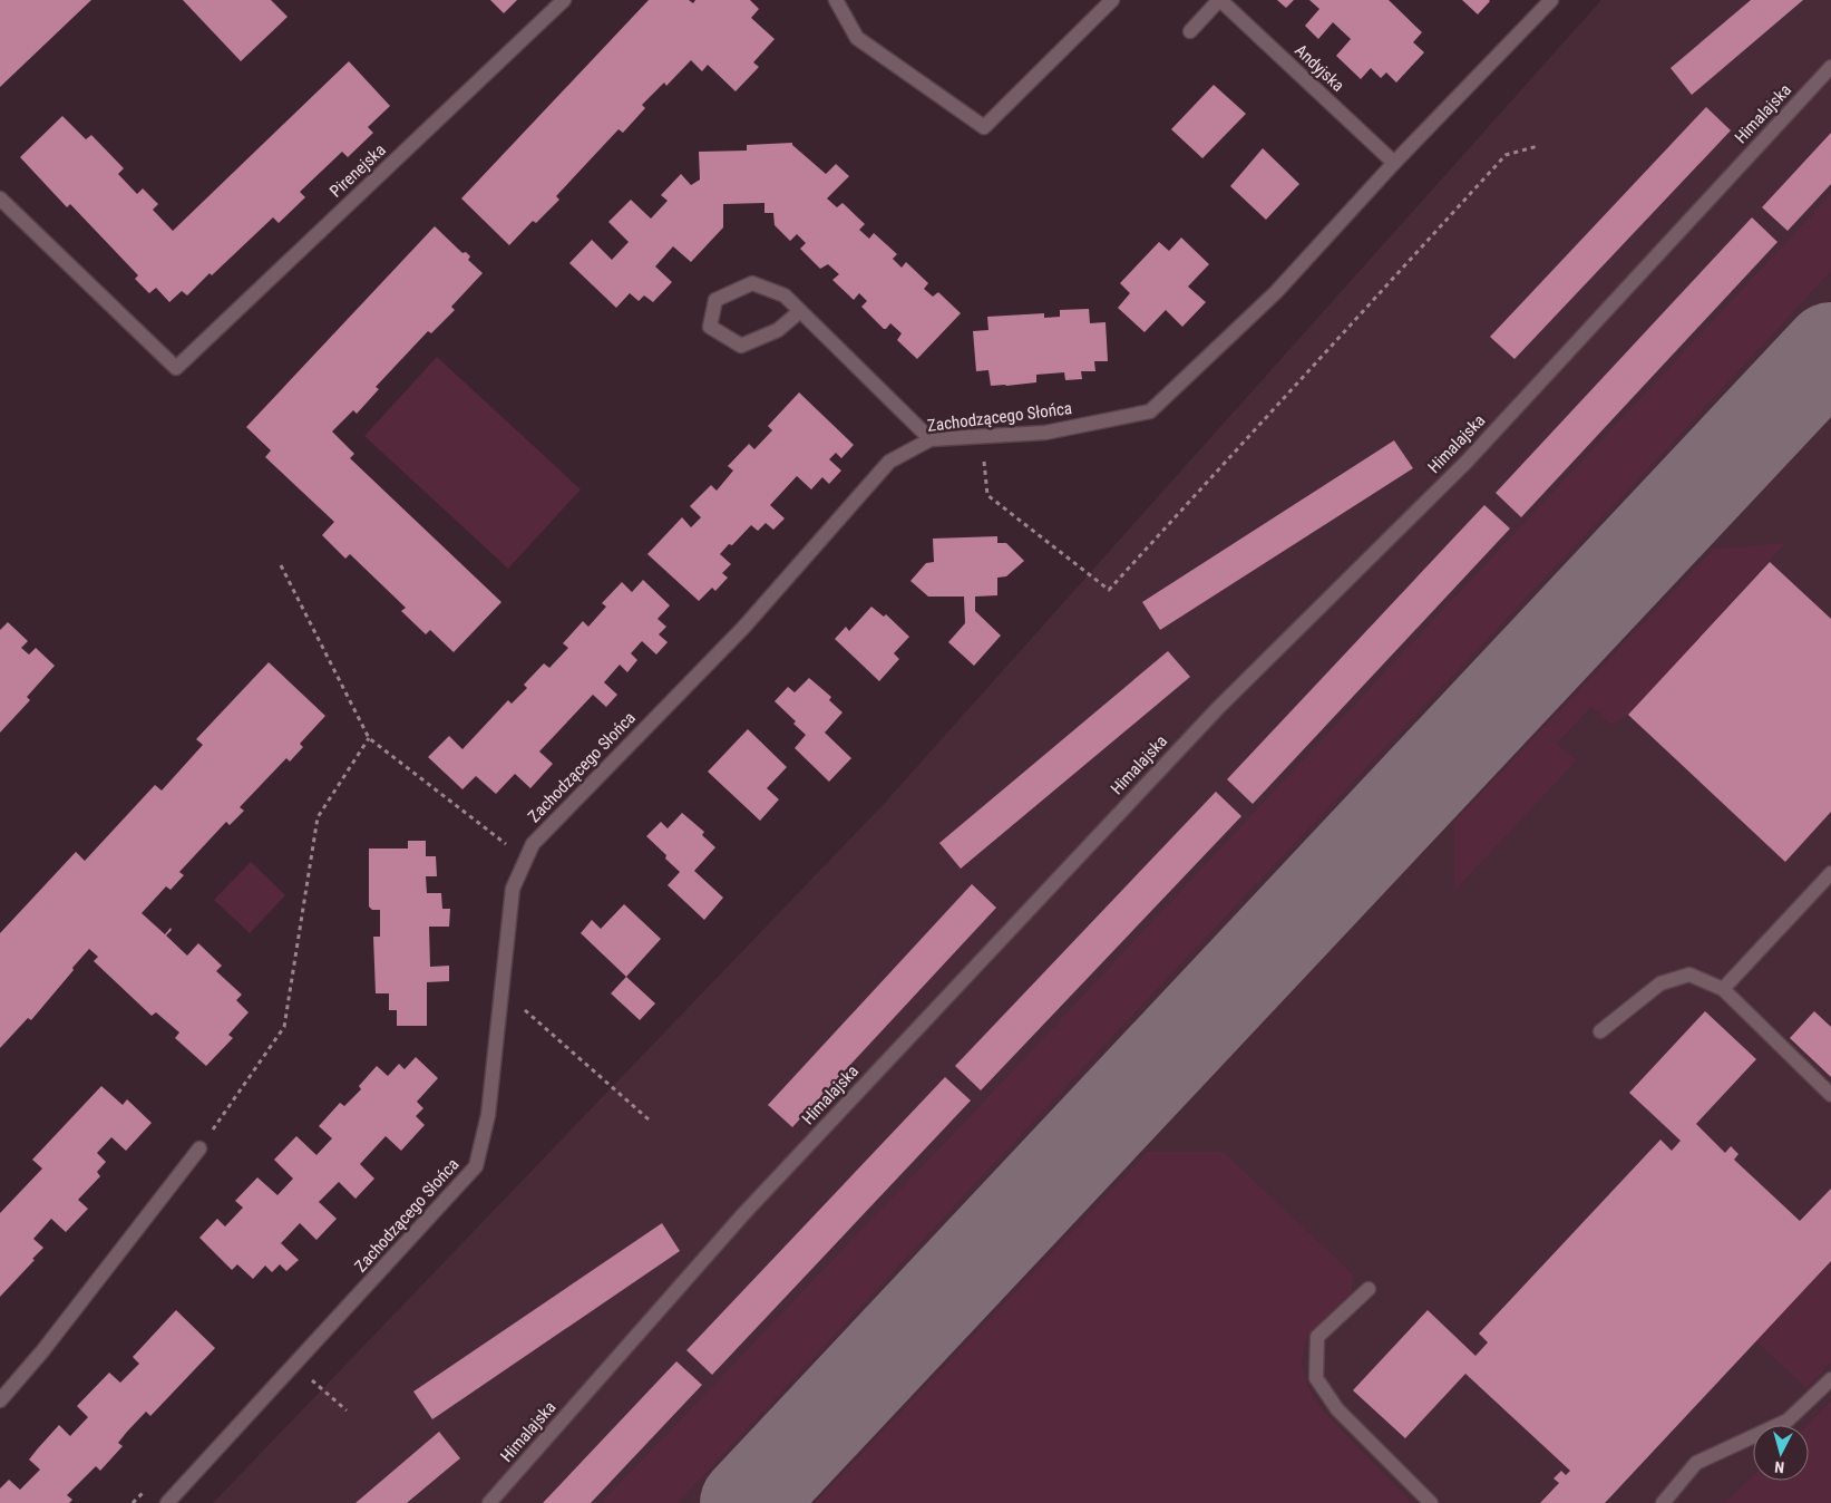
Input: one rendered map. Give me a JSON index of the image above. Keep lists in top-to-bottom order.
{
  "streets": {
    "street": [
      "Andyjska",
      "Himalajska",
      "Pirenejska",
      "Zachodzącego Słońca"
    ]
  },
  "crossings": [
    ["Andyjska", "Zachodzącego Słońca"]
  ],
  "north": "bottom"
}
